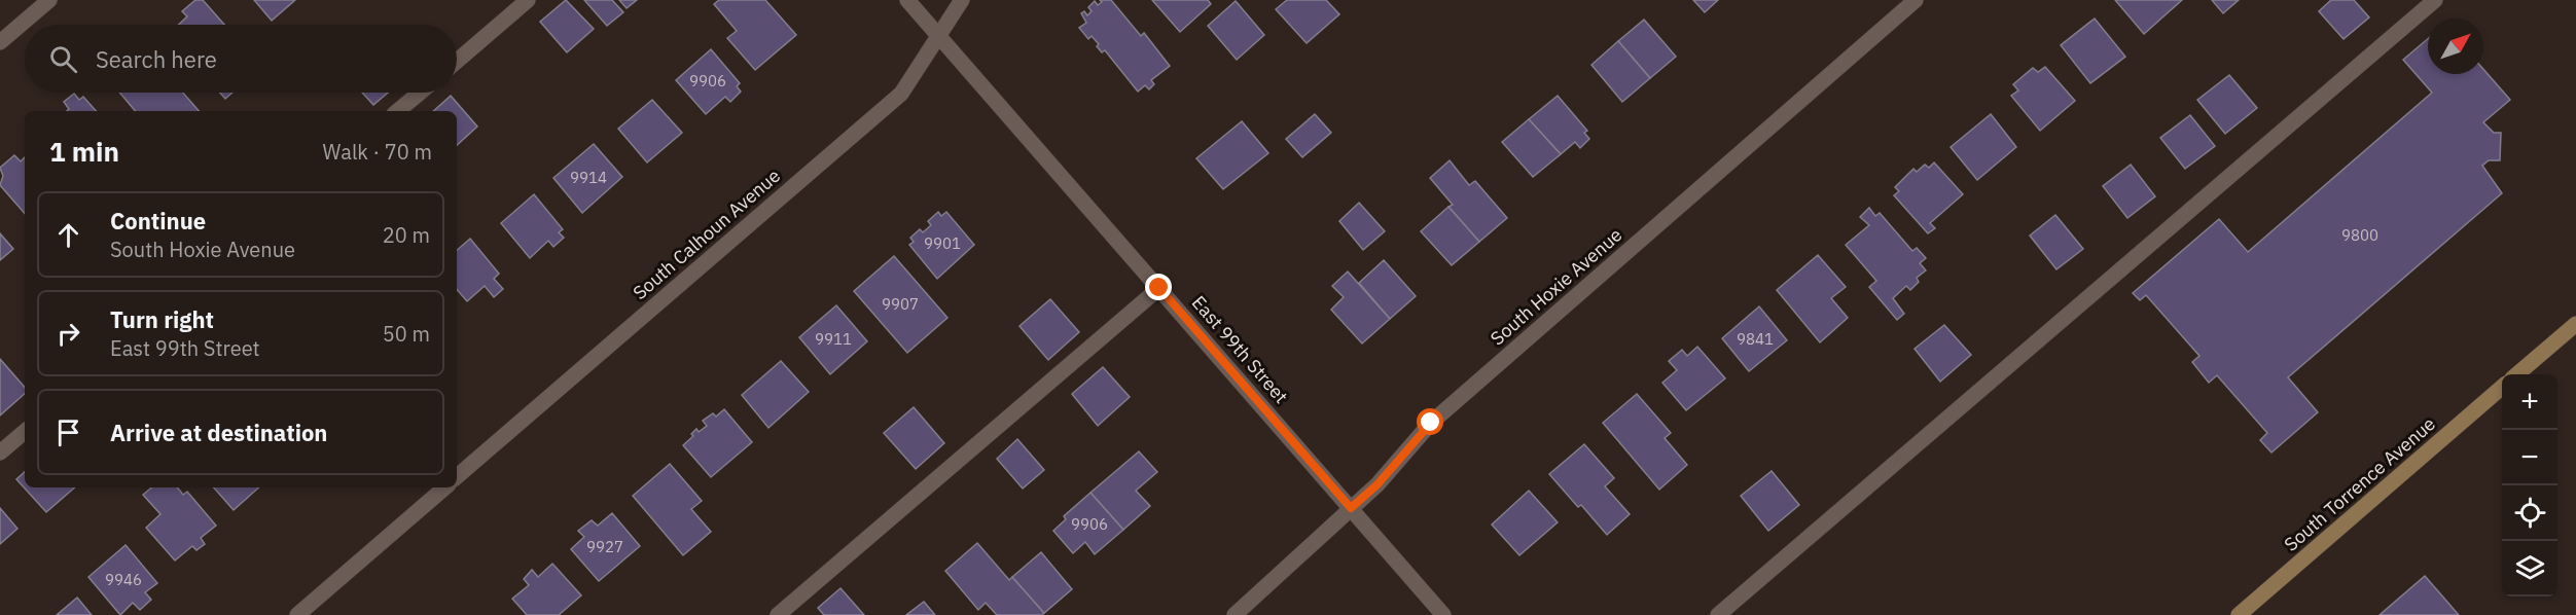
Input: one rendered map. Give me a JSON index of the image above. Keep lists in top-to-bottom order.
{
  "streets": {
    "main road": ["South Torrence Avenue"],
    "street": ["South Calhoun Avenue", "South Hoxie Avenue", "East 99th Street"]
  },
  "crossings": [
    ["South Calhoun Avenue", "East 99th Street"],
    ["South Hoxie Avenue", "East 99th Street"]
  ],
  "house_numbers": [
    "9906",
    "9914",
    "9800",
    "9901",
    "9907",
    "9911",
    "9841",
    "9906",
    "9927",
    "9946"
  ],
  "north": "top right",
  "page": {
    "search": "Search here",
    "heading": ["1 min", "Walk · 70 m"],
    "list": [
      ["Continue", "South Hoxie Avenue", "20 m"],
      ["Turn right", "East 99th Street", "50 m"],
      "Arrive at destination"
    ],
    "map_buttons": ["+", "−"]
  }
}
